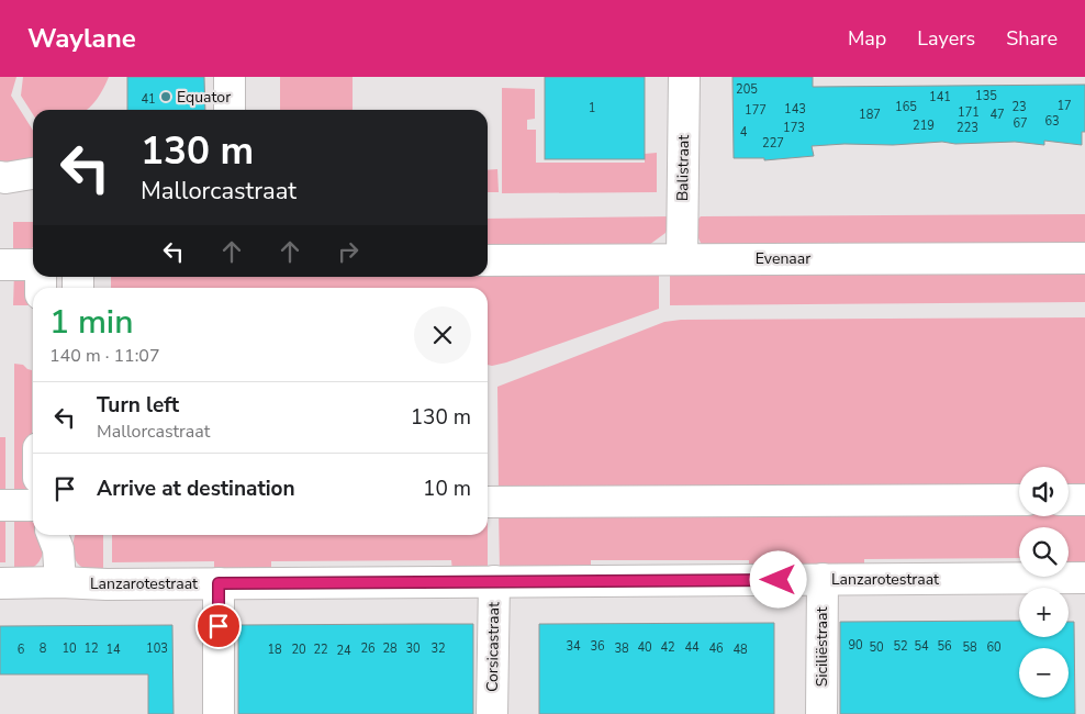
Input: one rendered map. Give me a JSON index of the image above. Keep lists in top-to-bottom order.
{
  "streets": {
    "street": [
      "Balistraat",
      "Evenaar",
      "Lanzarotestraat",
      "Corsicastraat",
      "Siciliëstraat"
    ]
  },
  "crossings": [
    ["Balistraat", "Evenaar"],
    ["Lanzarotestraat", "Corsicastraat"],
    ["Lanzarotestraat", "Siciliëstraat"]
  ],
  "places": ["Equator"],
  "house_numbers": [
    "205",
    "135",
    "141",
    "41",
    "17",
    "165",
    "23",
    "1",
    "143",
    "177",
    "171",
    "187",
    "47",
    "63",
    "67",
    "219",
    "173",
    "223",
    "4",
    "227",
    "90",
    "34",
    "36",
    "52",
    "54",
    "56",
    "40",
    "42",
    "44",
    "50",
    "58",
    "60",
    "8",
    "10",
    "12",
    "103",
    "26",
    "28",
    "30",
    "32",
    "38",
    "46",
    "6",
    "14",
    "18",
    "20",
    "22",
    "48",
    "24"
  ],
  "page": {
    "header": "Waylane",
    "nav": ["Map", "Layers", "Share"],
    "turn": ["130 m", "Mallorcastraat"],
    "heading": ["1 min", "140 m · 11:07"],
    "list": [
      {
        "name": "Turn left",
        "note": "Mallorcastraat",
        "value": "130 m"
      },
      {
        "name": "Arrive at destination",
        "value": "10 m"
      }
    ],
    "map_buttons": ["+", "−"]
  }
}
